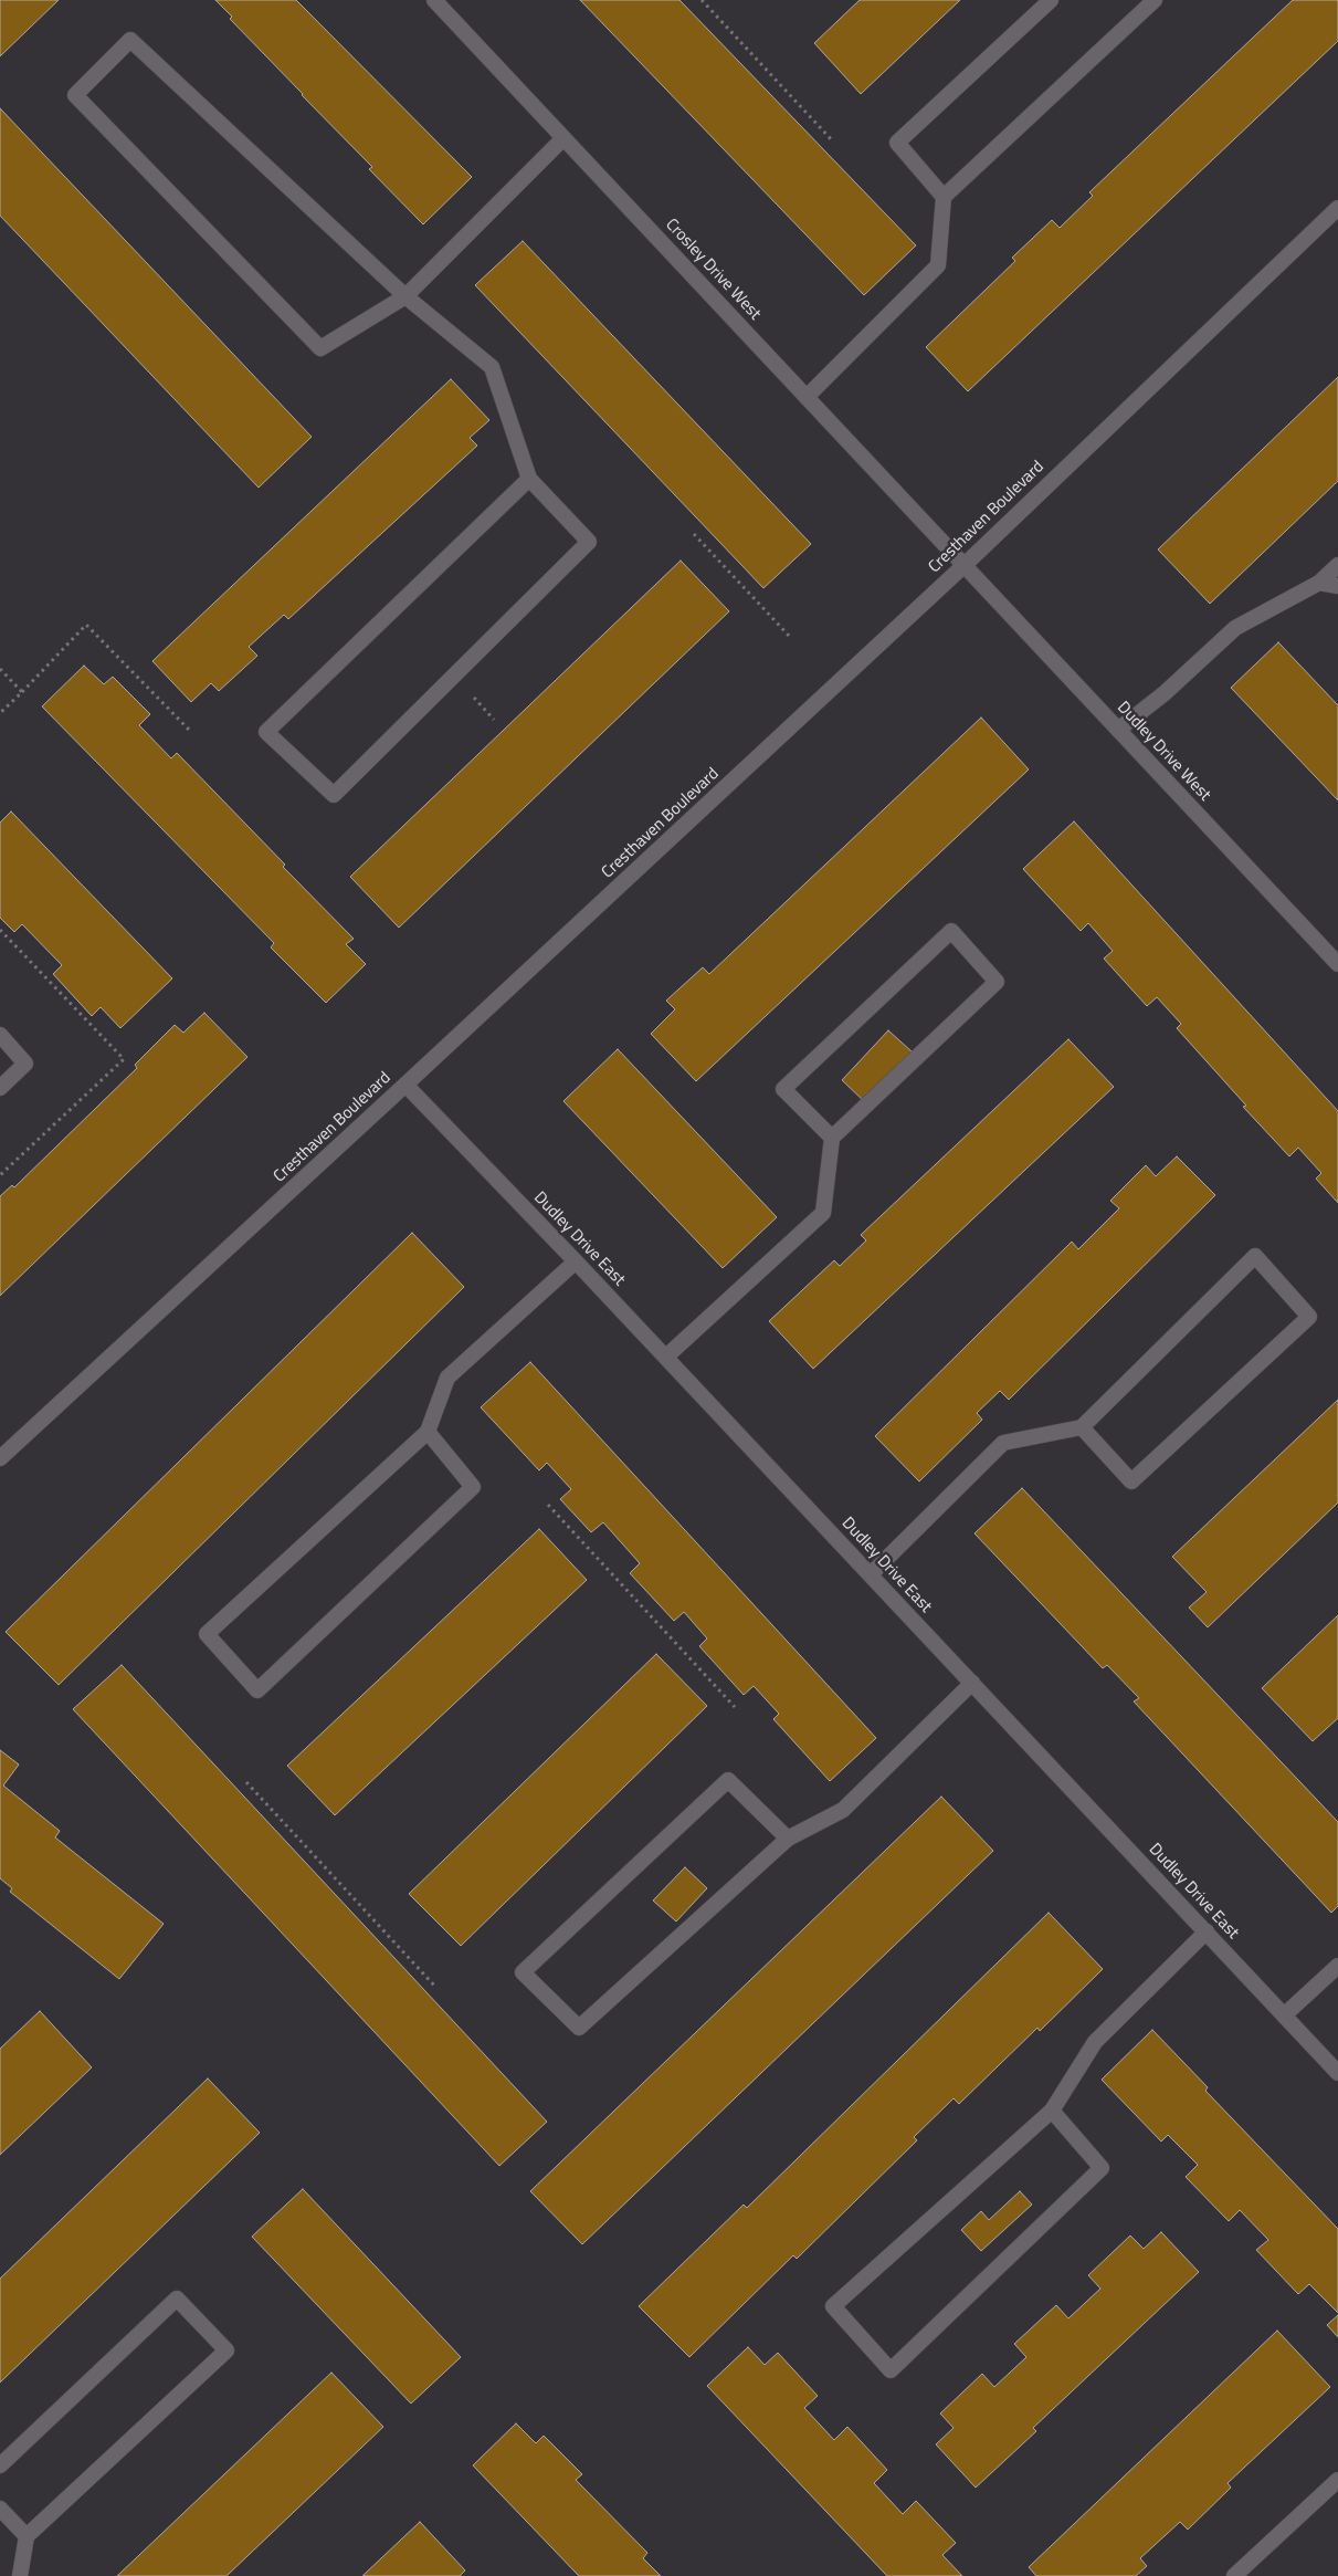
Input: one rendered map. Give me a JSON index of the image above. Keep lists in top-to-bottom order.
{
  "streets": {
    "street": [
      "Crosley Drive West",
      "Cresthaven Boulevard",
      "Dudley Drive West",
      "Dudley Drive East"
    ]
  },
  "crossings": [
    ["Crosley Drive West", "Cresthaven Boulevard"],
    ["Crosley Drive West", "Dudley Drive West"],
    ["Cresthaven Boulevard", "Dudley Drive West"],
    ["Cresthaven Boulevard", "Dudley Drive East"]
  ]
}
